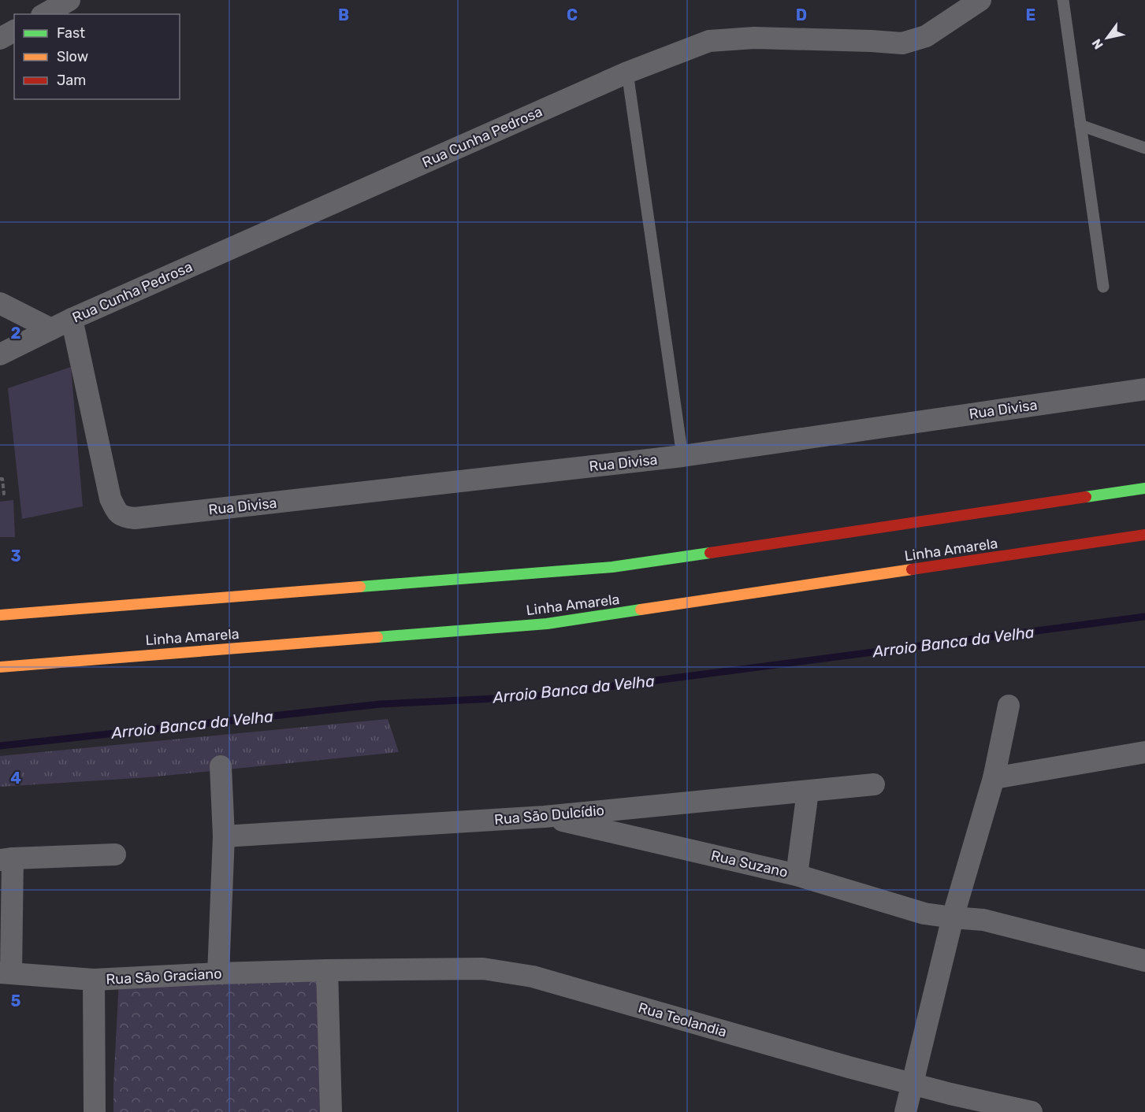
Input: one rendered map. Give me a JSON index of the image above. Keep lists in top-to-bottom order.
{
  "streets": {
    "highway": ["Linha Amarela"],
    "street": [
      "Rua Cunha Pedrosa",
      "Rua Divisa",
      "Rua São Dulcídio",
      "Rua Suzano",
      "Rua São Graciano",
      "Rua Teolandia"
    ]
  },
  "crossings": [
    ["Rua Cunha Pedrosa", "Rua Divisa"],
    ["Rua São Dulcídio", "Rua Suzano"],
    ["Rua São Graciano", "Rua Teolandia"]
  ],
  "water": ["Arroio Banca da Velha"],
  "legend": ["Fast", "Slow", "Jam"],
  "north": "bottom left",
  "grid": {
    "columns": [
      "B",
      "C",
      "D",
      "E"
    ],
    "rows": [
      "2",
      "3",
      "4",
      "5"
    ]
  }
}
